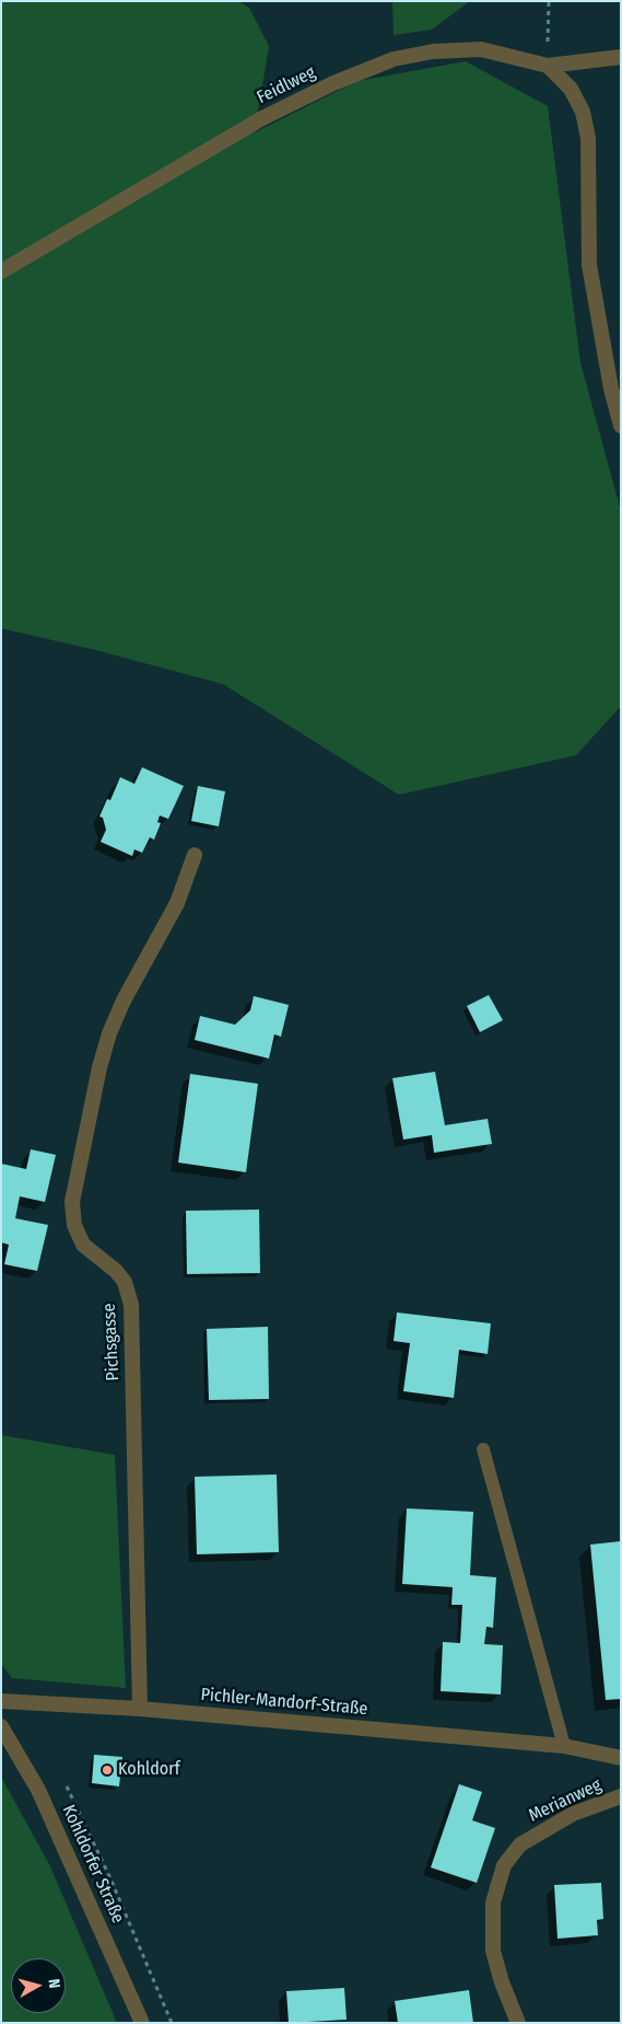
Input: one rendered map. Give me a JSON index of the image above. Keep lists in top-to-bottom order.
{
  "streets": {
    "street": [
      "Feidlweg",
      "Pichsgasse",
      "Pichler-Mandorf-Straße",
      "Merianweg",
      "Kohldorfer Straße"
    ]
  },
  "crossings": [
    ["Pichsgasse", "Pichler-Mandorf-Straße"]
  ],
  "places": ["Kohldorf"],
  "north": "right"
}
